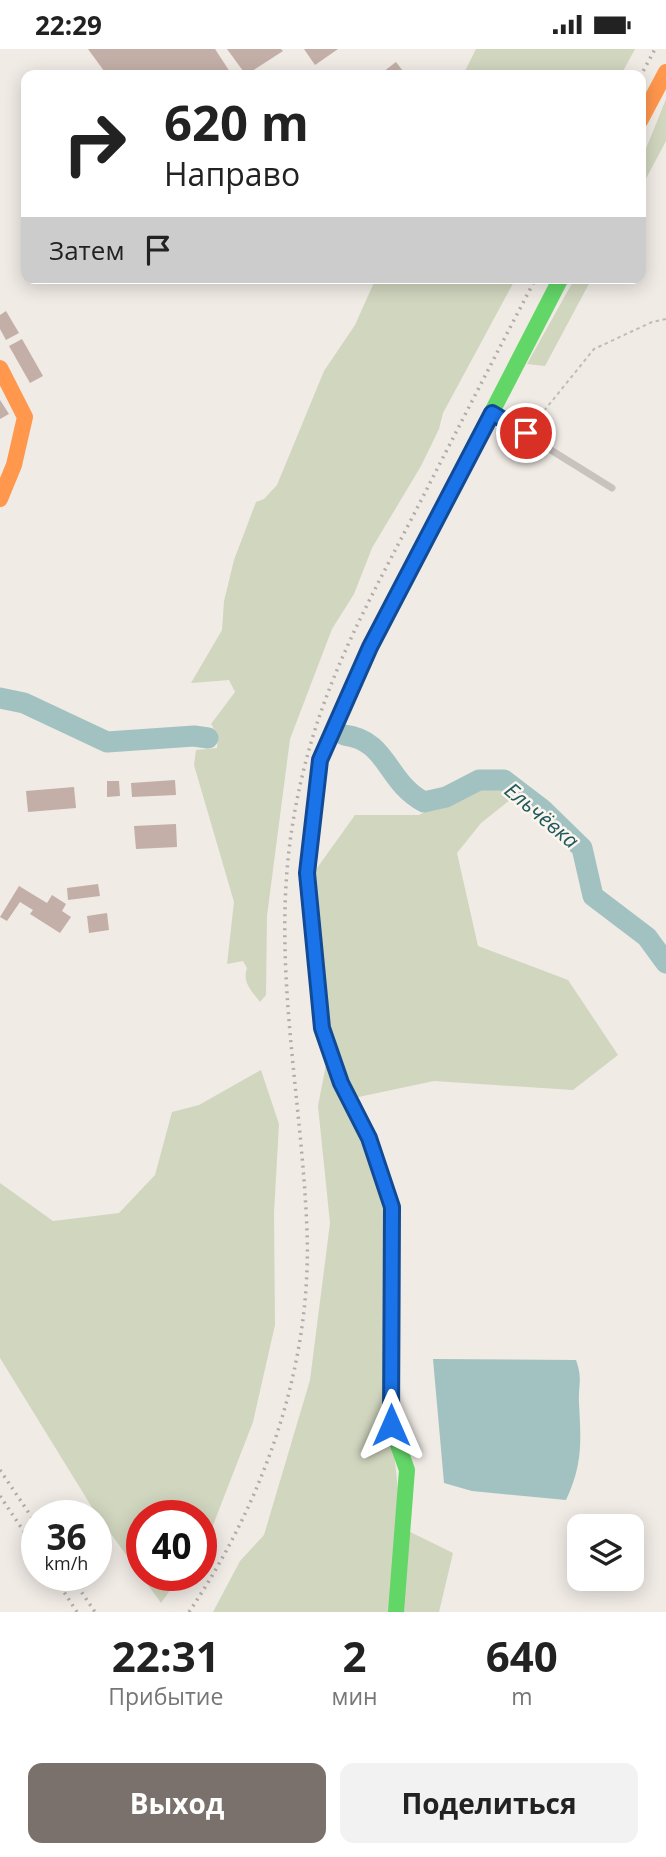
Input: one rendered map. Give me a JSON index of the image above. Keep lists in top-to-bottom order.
{
  "water": ["Ельчёвка"],
  "page": {
    "status": "22:29",
    "turn": ["620 m", "Направо"],
    "then": "Затем",
    "speed": "36 km/h",
    "limit": "40",
    "eta": [
      "22:31",
      "Прибытие",
      "2",
      "мин",
      "640",
      "m"
    ],
    "buttons": ["Выход", "Поделиться"]
  }
}
